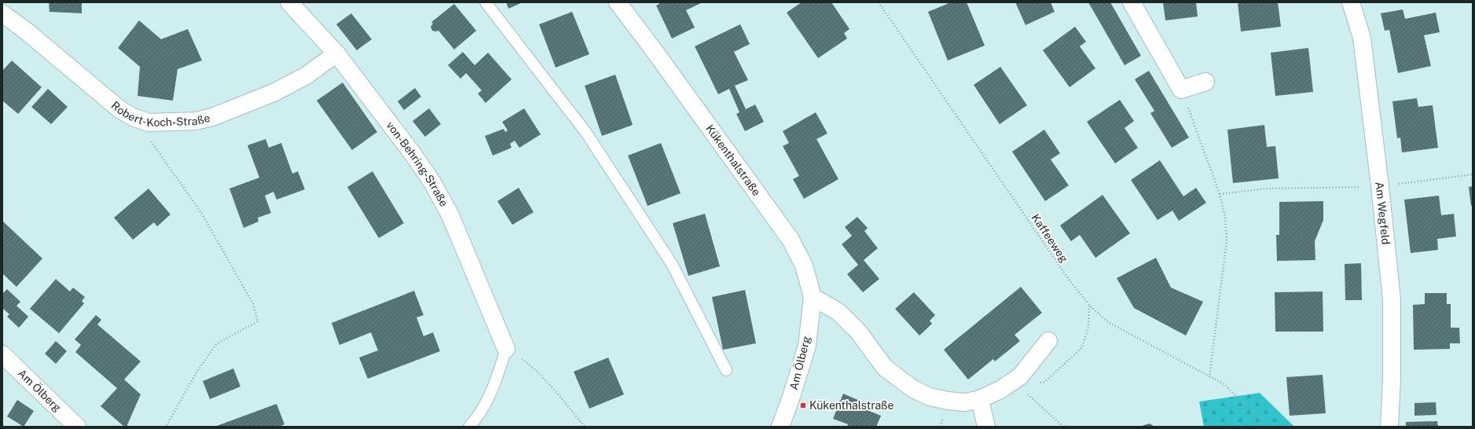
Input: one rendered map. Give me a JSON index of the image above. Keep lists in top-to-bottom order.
{
  "streets": {
    "street": [
      "Robert-Koch-Straße",
      "Kükenthalstraße",
      "von-Behring-Straße",
      "Am Wegfeld",
      "Am Ölberg"
    ],
    "path": ["Kaffeeweg"]
  },
  "crossings": [
    ["Robert-Koch-Straße", "von-Behring-Straße"],
    ["Kükenthalstraße", "Am Ölberg"]
  ],
  "places": {
    "transit": ["Kükenthalstraße"]
  }
}
